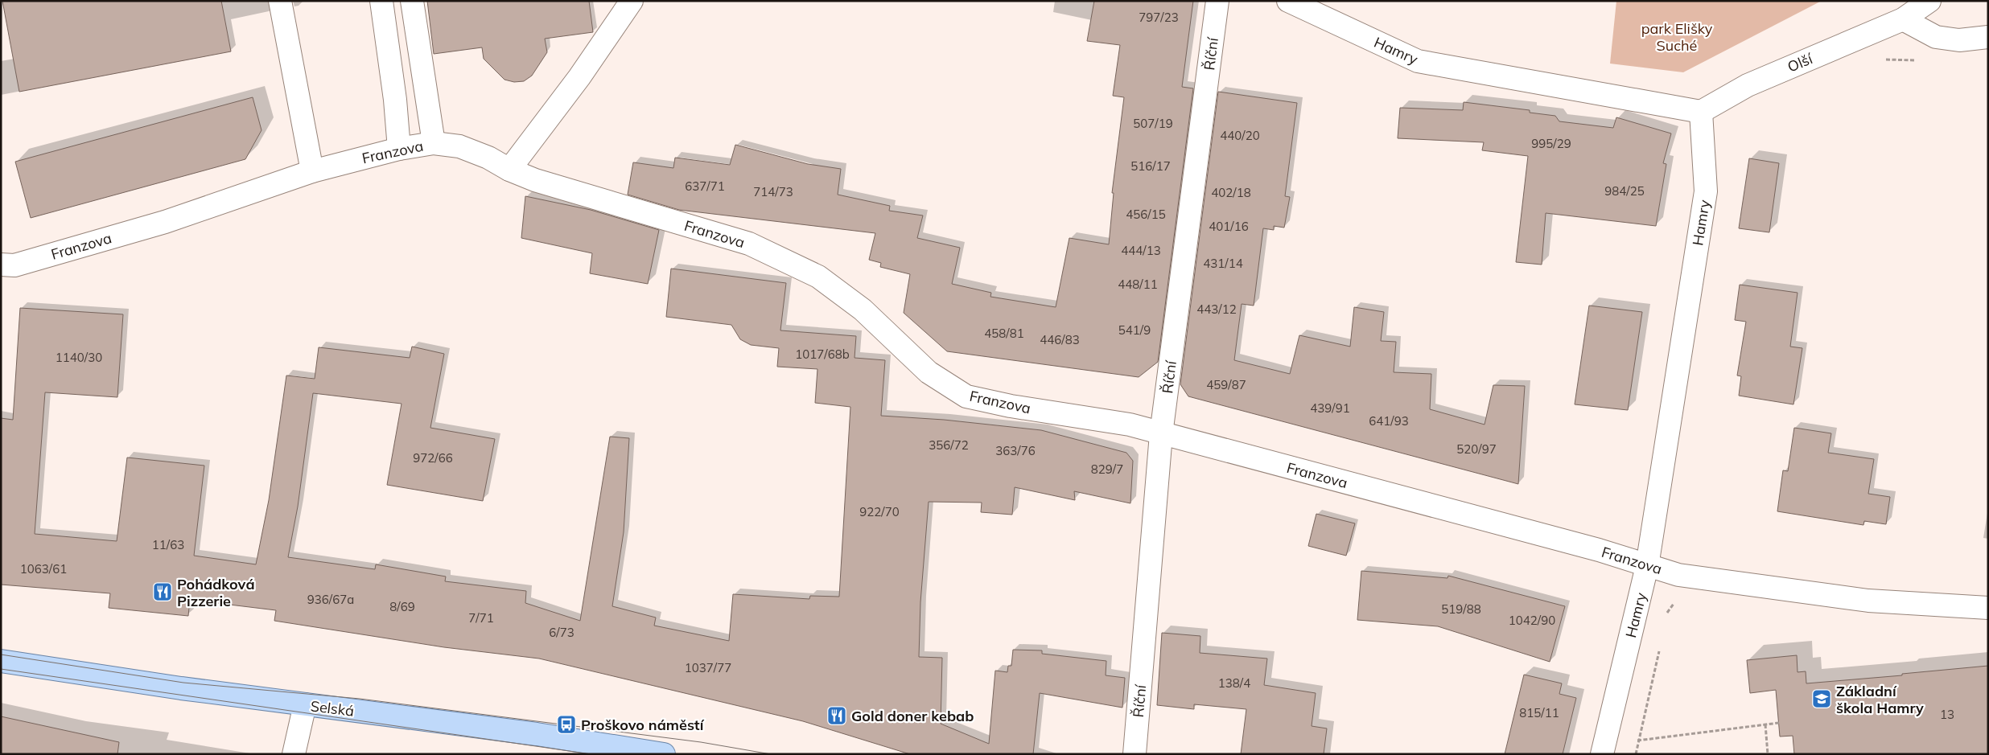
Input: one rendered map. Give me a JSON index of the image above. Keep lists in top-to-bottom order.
{
  "streets": {
    "main road": ["Selská"],
    "street": [
      "Hamry",
      "Říční",
      "Olší",
      "Franzova"
    ]
  },
  "crossings": [
    ["Hamry", "Olší"],
    ["Hamry", "Franzova"],
    ["Říční", "Franzova"]
  ],
  "parks": ["park Elišky Suché"],
  "places": {
    "restaurant": ["Pohádková Pizzerie", "Gold doner kebab"],
    "school or university": ["Základní škola Hamry"],
    "bus stop": ["Proškovo náměstí"]
  },
  "house_numbers": [
    "797/23",
    "507/19",
    "440/20",
    "995/29",
    "516/17",
    "637/71",
    "984/25",
    "714/73",
    "402/18",
    "456/15",
    "401/16",
    "444/13",
    "431/14",
    "448/11",
    "443/12",
    "541/9",
    "458/81",
    "446/83",
    "1017/68b",
    "1140/30",
    "459/87",
    "439/91",
    "641/93",
    "356/72",
    "520/97",
    "363/76",
    "972/66",
    "829/7",
    "922/70",
    "11/63",
    "1063/61",
    "936/67a",
    "8/69",
    "519/88",
    "7/71",
    "1042/90",
    "6/73",
    "1037/77",
    "138/4",
    "815/11",
    "13"
  ]
}
